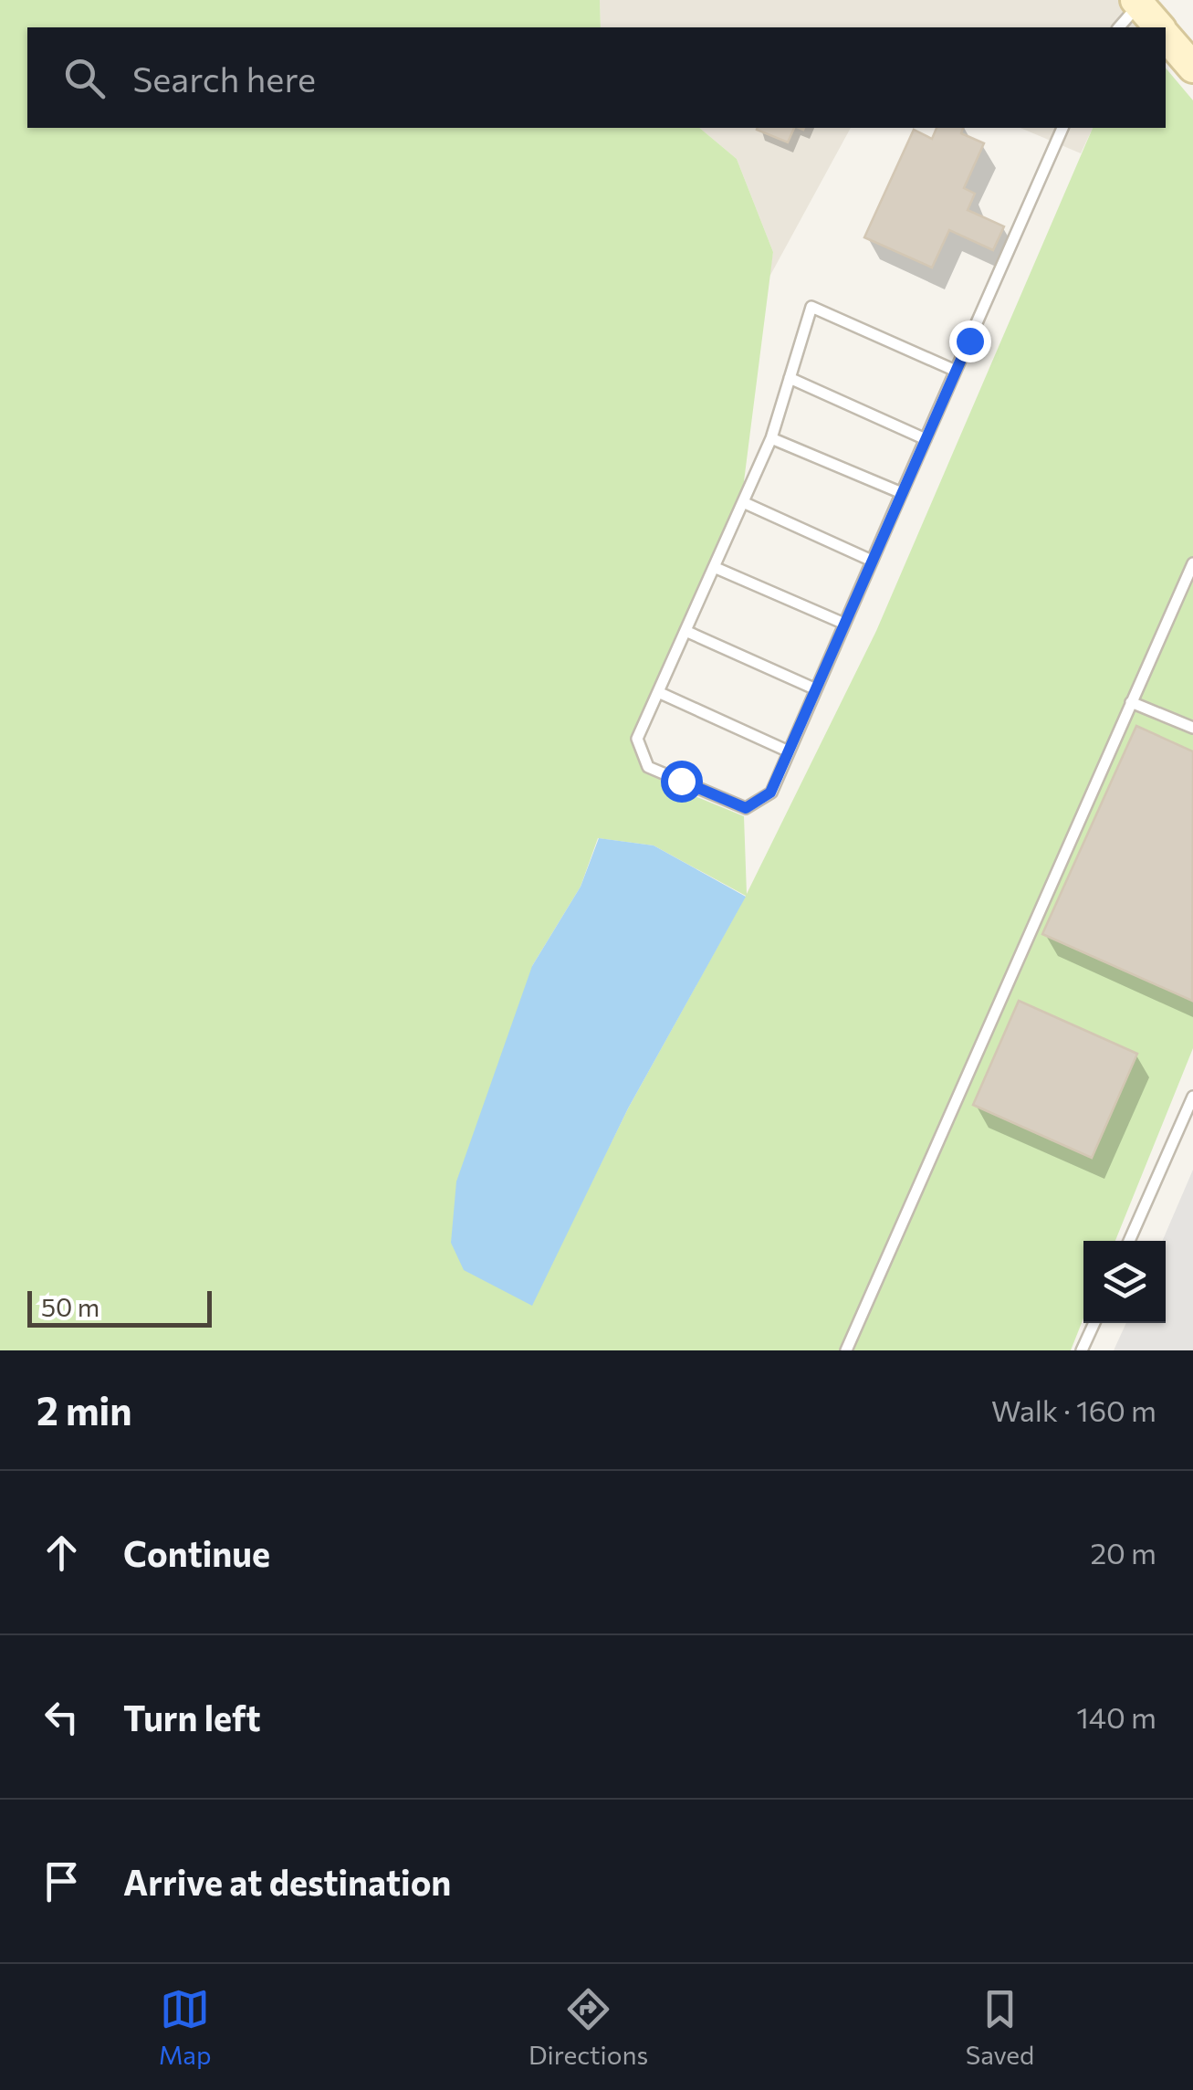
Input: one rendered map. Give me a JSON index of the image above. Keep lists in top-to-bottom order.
{
  "scale_bar": "50 m",
  "page": {
    "search": "Search here",
    "scale": "50 m",
    "heading": ["2 min", "Walk · 160 m"],
    "list": [
      ["Continue", "20 m"],
      ["Turn left", "140 m"],
      "Arrive at destination"
    ],
    "nav": ["Map", "Directions", "Saved"]
  }
}
